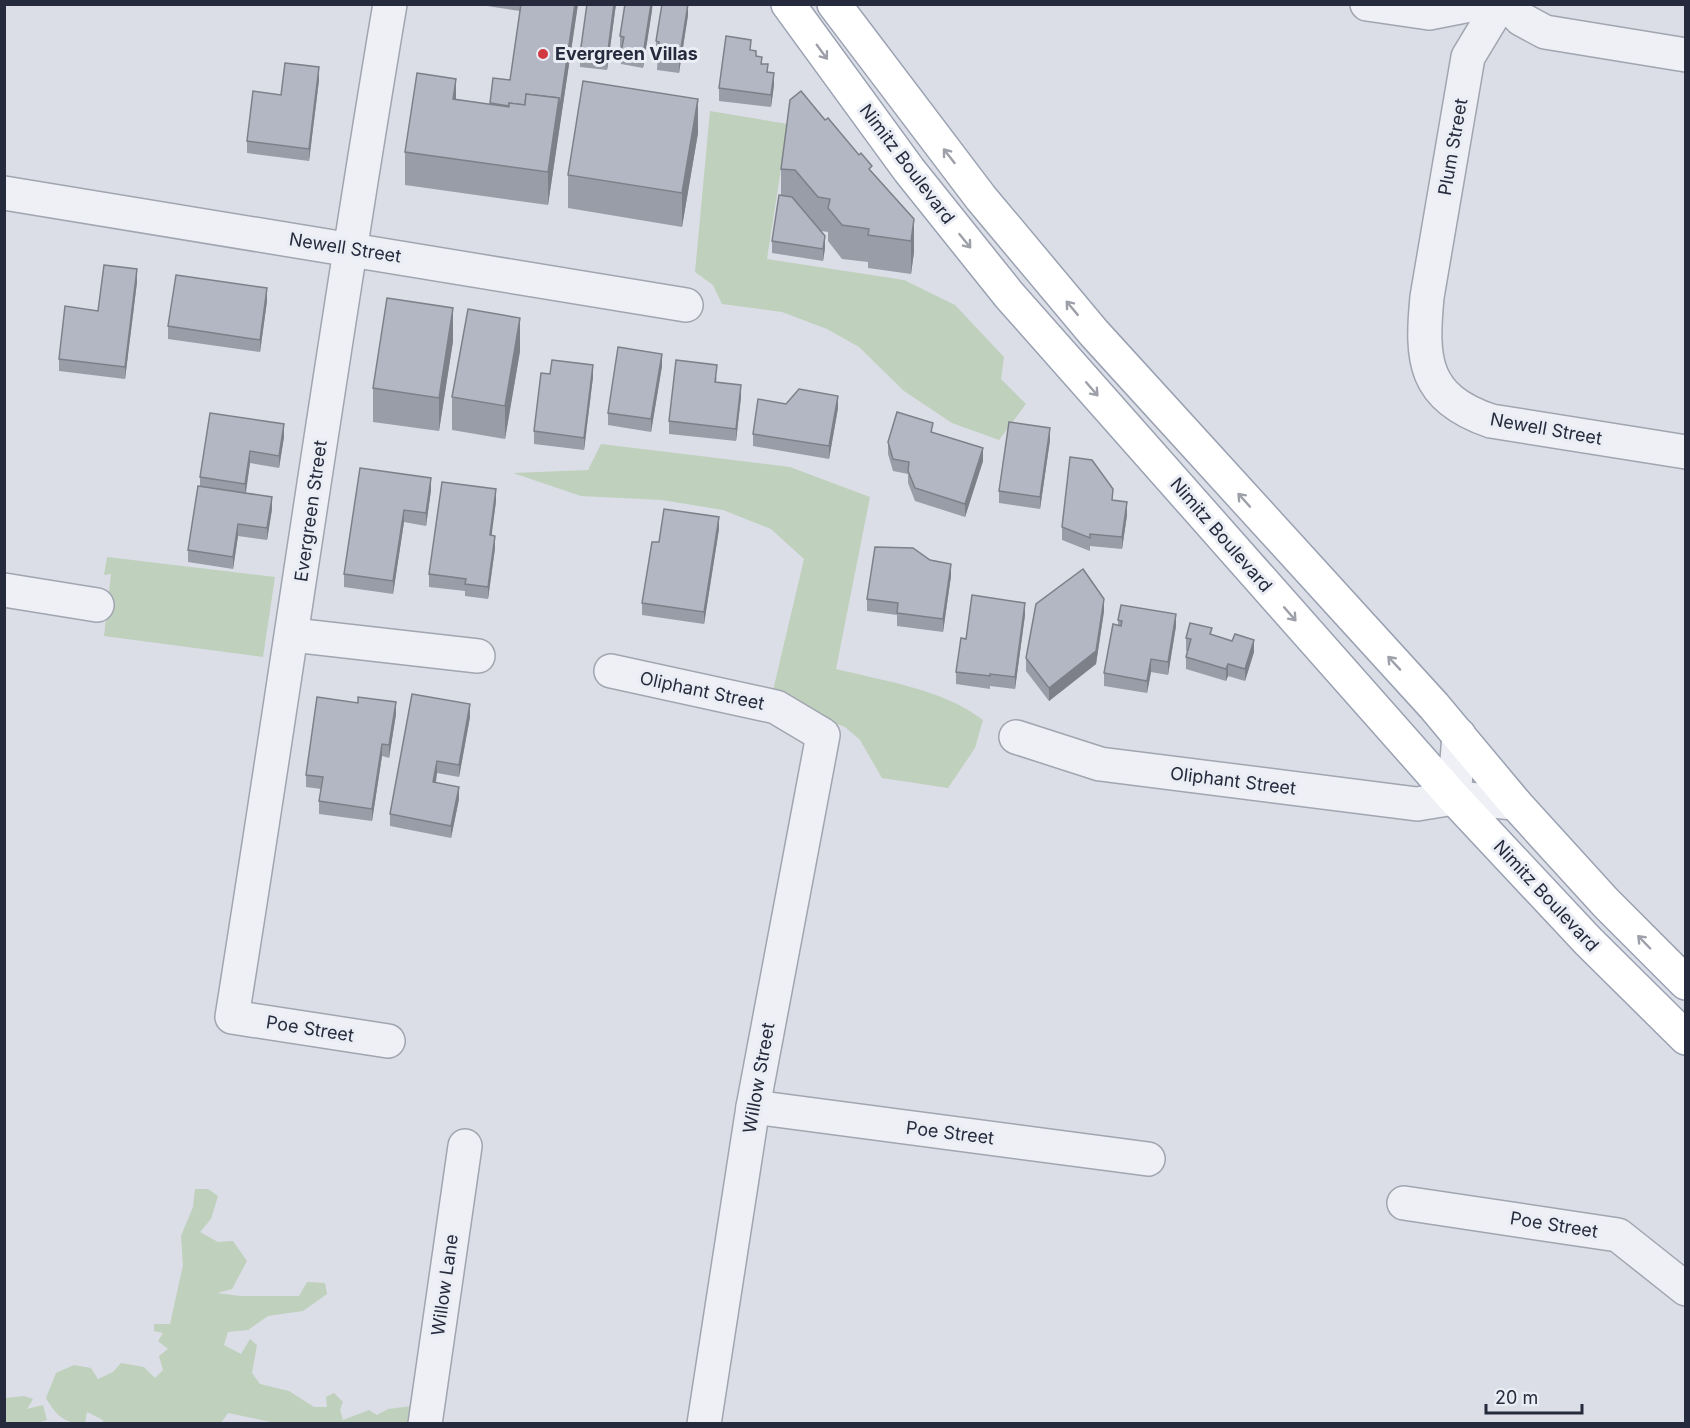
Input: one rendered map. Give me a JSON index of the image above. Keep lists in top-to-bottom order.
{
  "streets": {
    "main road": ["Nimitz Boulevard"],
    "street": [
      "Plum Street",
      "Newell Street",
      "Evergreen Street",
      "Oliphant Street",
      "Poe Street",
      "Willow Street",
      "Willow Lane"
    ]
  },
  "crossings": [
    ["Plum Street", "Newell Street"],
    ["Nimitz Boulevard", "Oliphant Street"],
    ["Newell Street", "Evergreen Street"],
    ["Evergreen Street", "Poe Street"],
    ["Oliphant Street", "Willow Street"],
    ["Poe Street", "Willow Street"]
  ],
  "places": ["Evergreen Villas"],
  "scale_bar": "20 m"
}
